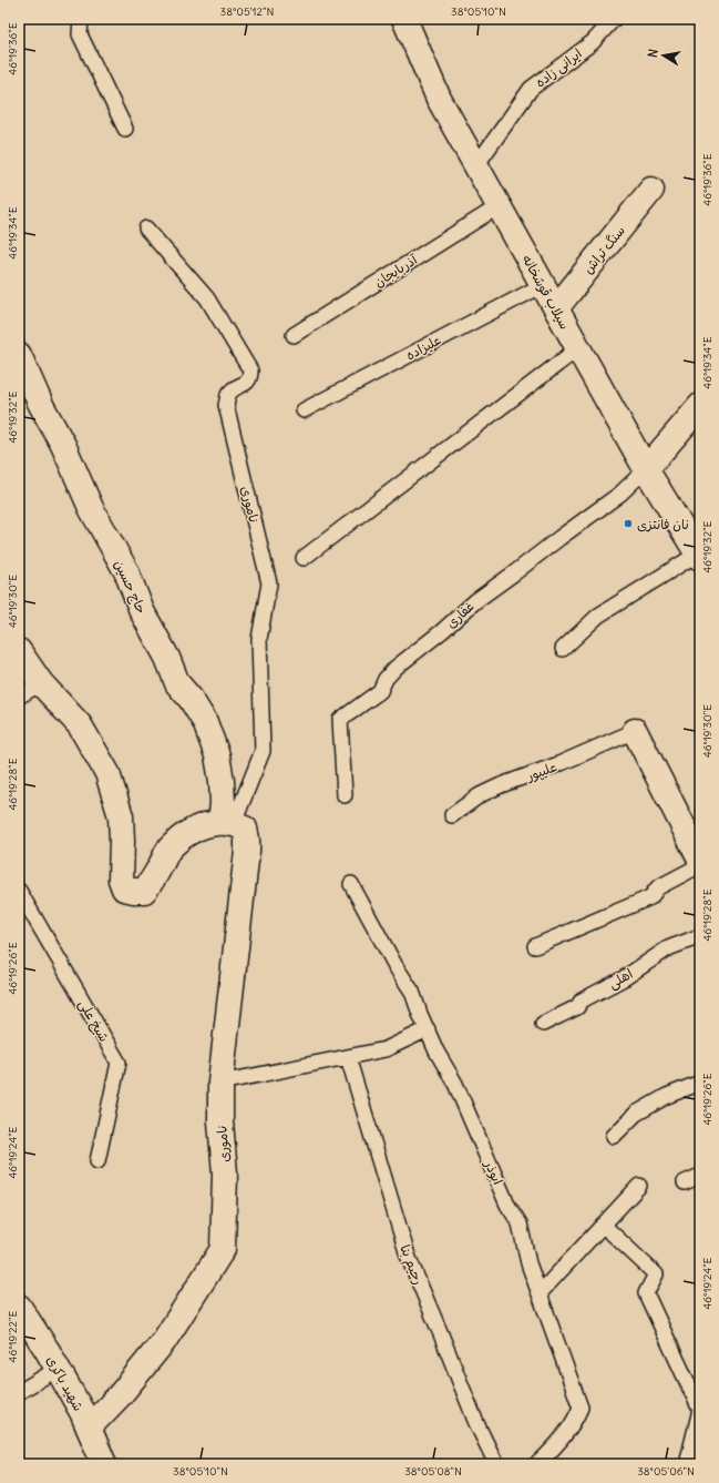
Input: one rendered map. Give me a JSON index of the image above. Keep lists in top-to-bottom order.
{
  "streets": {
    "street": [
      "سنگ تراش",
      "سیلاب قوشخانه",
      "ناموری",
      "حاج حسین",
      "شهید باکری"
    ],
    "lane": [
      "ایرانی زاده",
      "آذربایجان",
      "علیزاده",
      "غفاری",
      "علیپور",
      "اهلی",
      "شیخ علی",
      "ابوذر",
      "رحیم بنا"
    ]
  },
  "crossings": [
    ["ایرانی زاده", "سیلاب قوشخانه"],
    ["سنگ تراش", "سیلاب قوشخانه"],
    ["آذربایجان", "سیلاب قوشخانه"],
    ["سیلاب قوشخانه", "علیزاده"],
    ["سیلاب قوشخانه", "غفاری"],
    ["ناموری", "حاج حسین"],
    ["ناموری", "شهید باکری"]
  ],
  "places": ["نان فانتزی"],
  "north": "left",
  "coordinates": [
    "38°05'12\"N",
    "38°05'10\"N",
    "46°19'36\"E",
    "46°19'34\"E",
    "46°19'32\"E",
    "46°19'30\"E",
    "46°19'28\"E",
    "46°19'26\"E",
    "46°19'24\"E",
    "46°19'22\"E",
    "38°05'08\"N",
    "38°05'06\"N"
  ]
}
